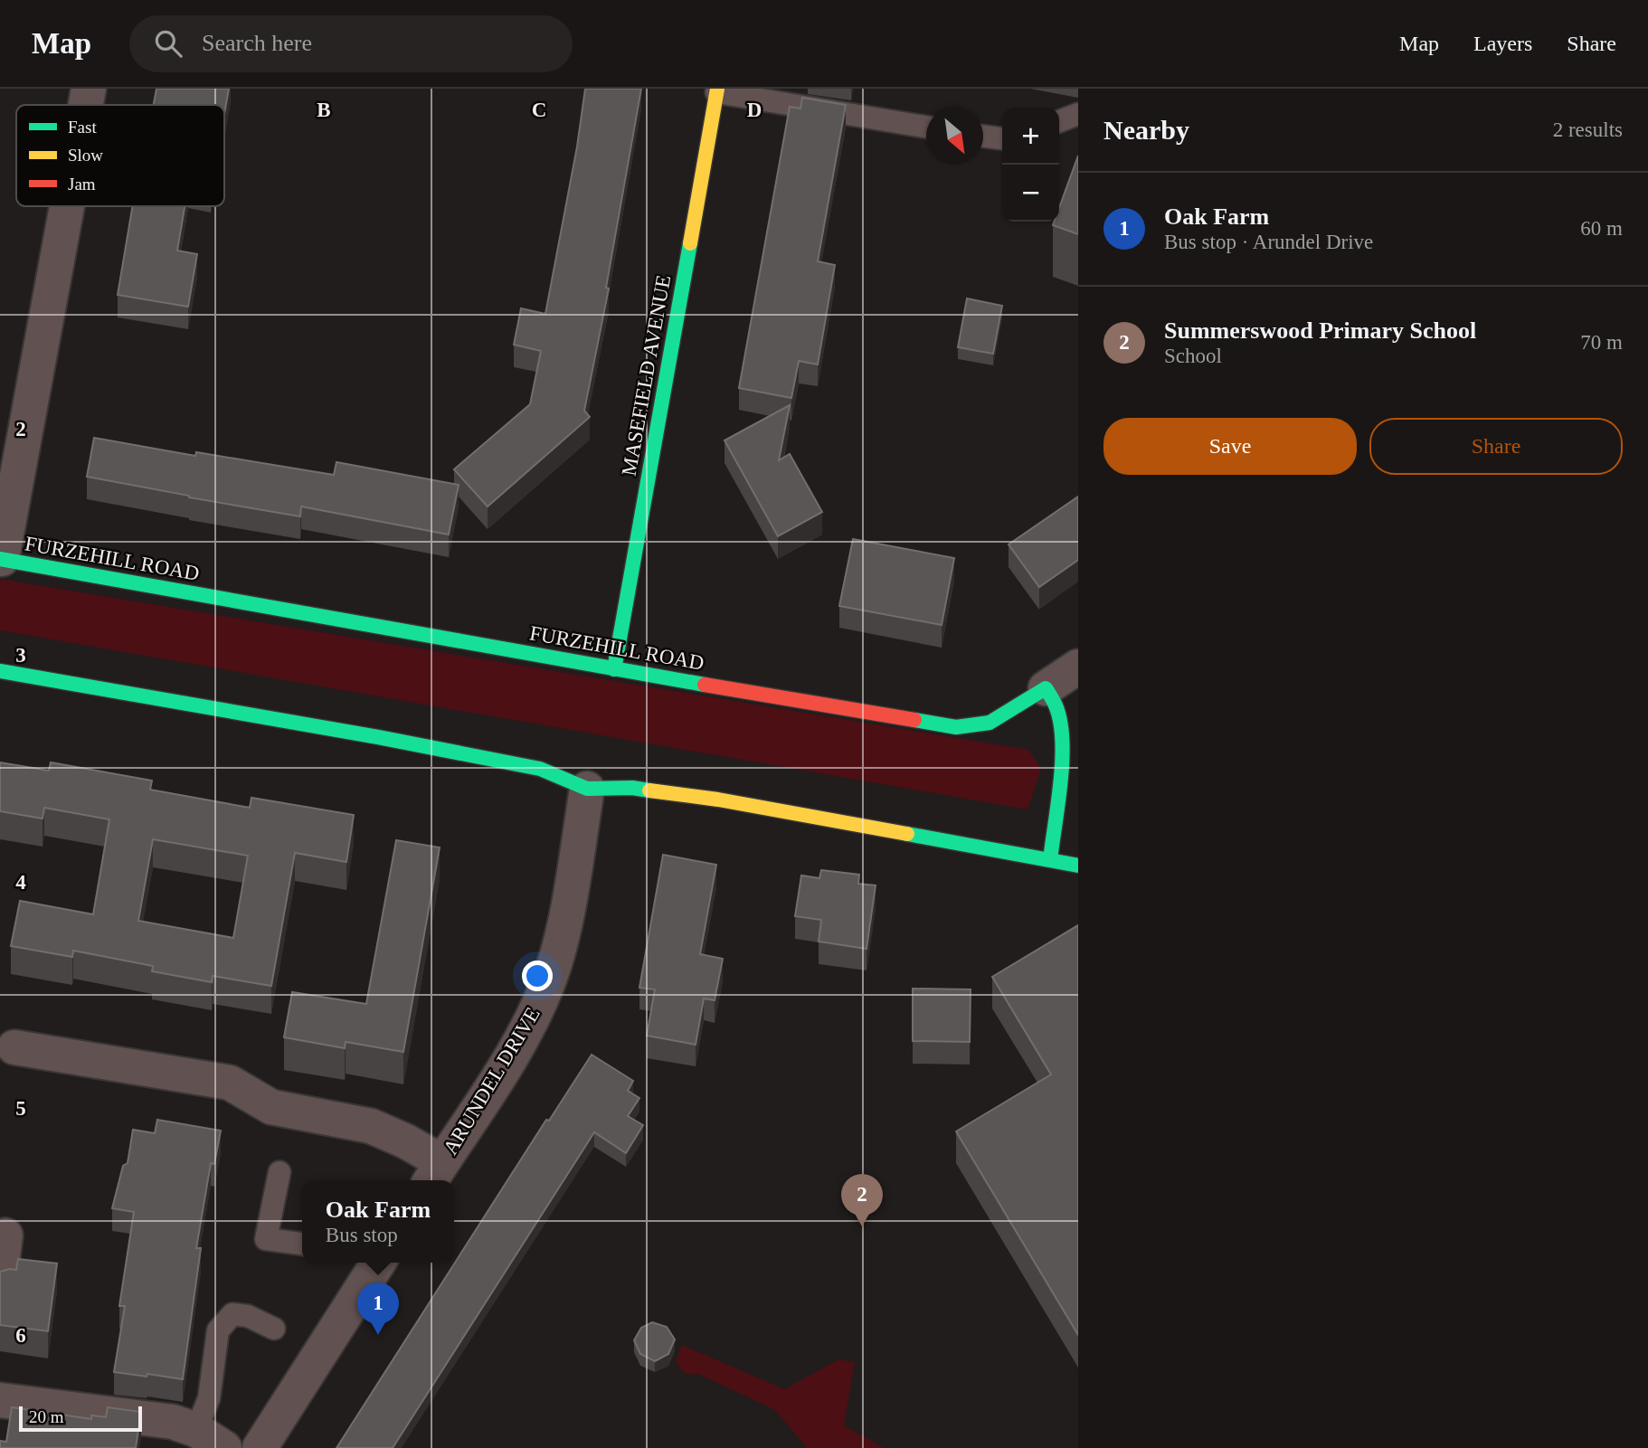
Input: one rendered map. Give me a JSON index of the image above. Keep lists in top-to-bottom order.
{
  "streets": {
    "street": ["MASEFIELD AVENUE", "FURZEHILL ROAD", "ARUNDEL DRIVE"]
  },
  "crossings": [
    ["MASEFIELD AVENUE", "FURZEHILL ROAD"]
  ],
  "legend": ["Fast", "Slow", "Jam"],
  "scale_bar": "20 m",
  "north": "bottom right",
  "page": {
    "header": "Map",
    "search": "Search here",
    "nav": ["Map", "Layers", "Share"],
    "heading": ["Nearby", "2 results"],
    "map_buttons": ["+", "−"],
    "list": [
      {
        "mark": "1",
        "name": "Oak Farm",
        "note": "Bus stop · Arundel Drive",
        "value": "60 m"
      },
      {
        "mark": "2",
        "name": "Summerswood Primary School",
        "note": "School",
        "value": "70 m"
      }
    ],
    "buttons": ["Save", "Share"],
    "pins": ["2", "1"],
    "popup": ["Oak Farm", "Bus stop"],
    "scale": "20 m"
  },
  "grid": {
    "columns": ["B", "C", "D"],
    "rows": [
      "2",
      "3",
      "4",
      "5",
      "6"
    ]
  }
}
